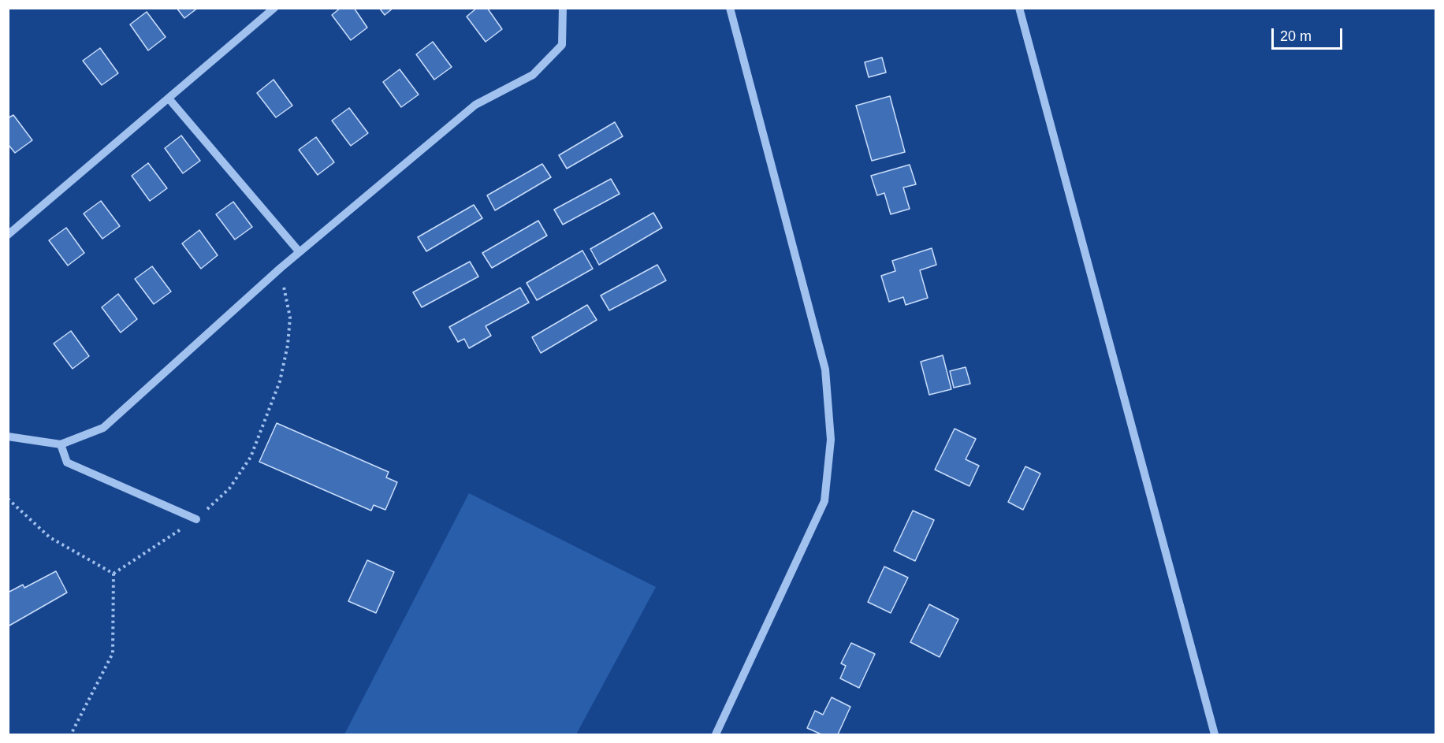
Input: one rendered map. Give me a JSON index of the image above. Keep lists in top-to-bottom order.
{
  "scale_bar": "20 m"
}
